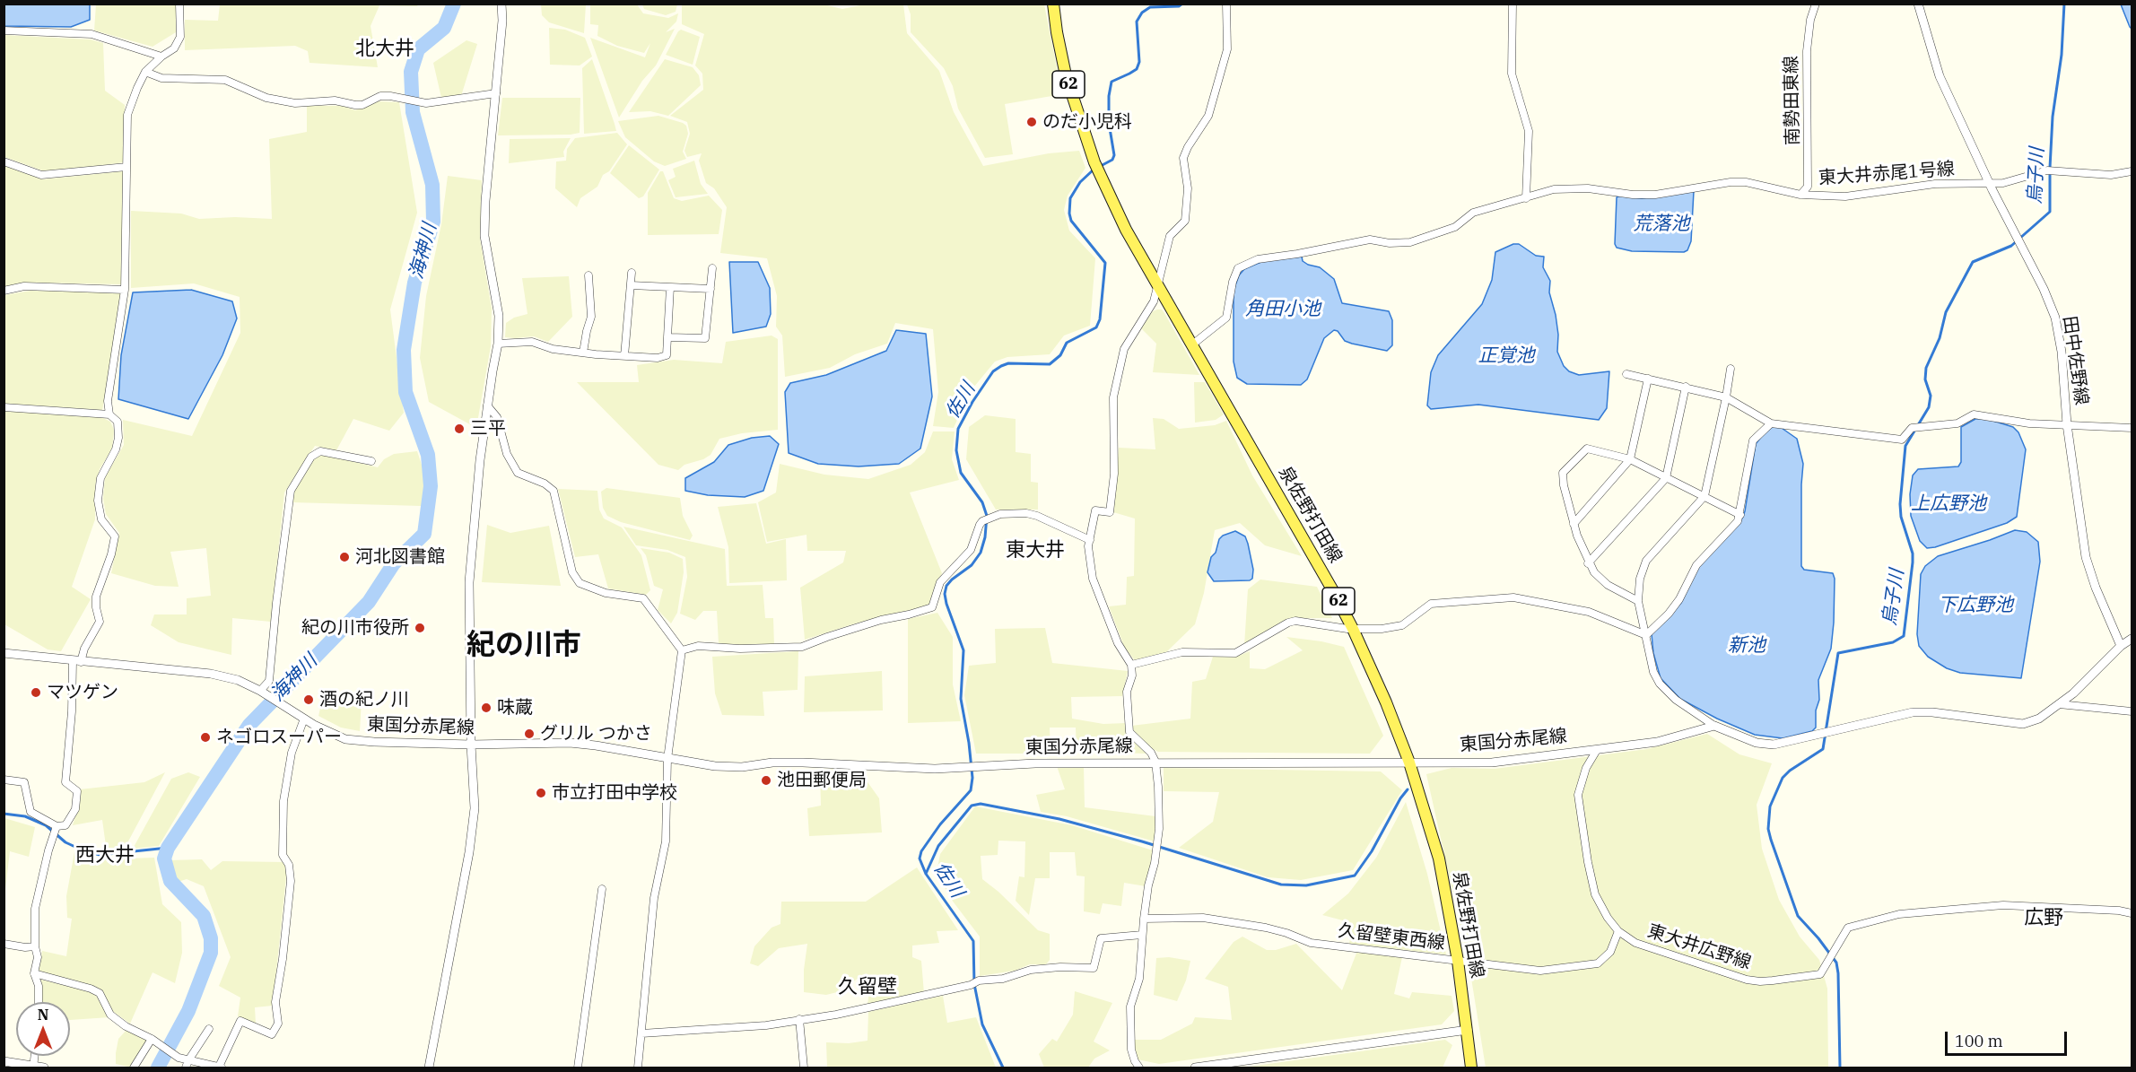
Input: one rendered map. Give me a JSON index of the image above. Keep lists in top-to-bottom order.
{
  "streets": {
    "main road": ["62", "泉佐野打田線"],
    "street": [
      "南勢田東線",
      "東大井赤尾1号線",
      "田中佐野線",
      "東国分赤尾線",
      "久留壁東西線",
      "東大井広野線"
    ]
  },
  "crossings": [
    ["南勢田東線", "東大井赤尾1号線"],
    ["東大井赤尾1号線", "田中佐野線"],
    ["東大井赤尾1号線", "泉佐野打田線"],
    ["泉佐野打田線", "東国分赤尾線"],
    ["泉佐野打田線", "久留壁東西線"],
    ["東国分赤尾線", "東大井広野線"],
    ["久留壁東西線", "東大井広野線"]
  ],
  "districts": [
    "北大井",
    "東大井",
    "紀の川市",
    "西大井",
    "広野",
    "久留壁"
  ],
  "water": [
    "烏子川",
    "荒落池",
    "海神川",
    "角田小池",
    "正覚池",
    "佐川",
    "上広野池",
    "下広野池",
    "新池"
  ],
  "places": [
    "のだ小児科",
    "三平",
    "河北図書館",
    "紀の川市役所",
    "マツゲン",
    "酒の紀ノ川",
    "味蔵",
    "グリル つかさ",
    "ネゴロスーパー",
    "池田郵便局",
    "市立打田中学校"
  ],
  "scale_bar": "100 m",
  "north": "top"
}
